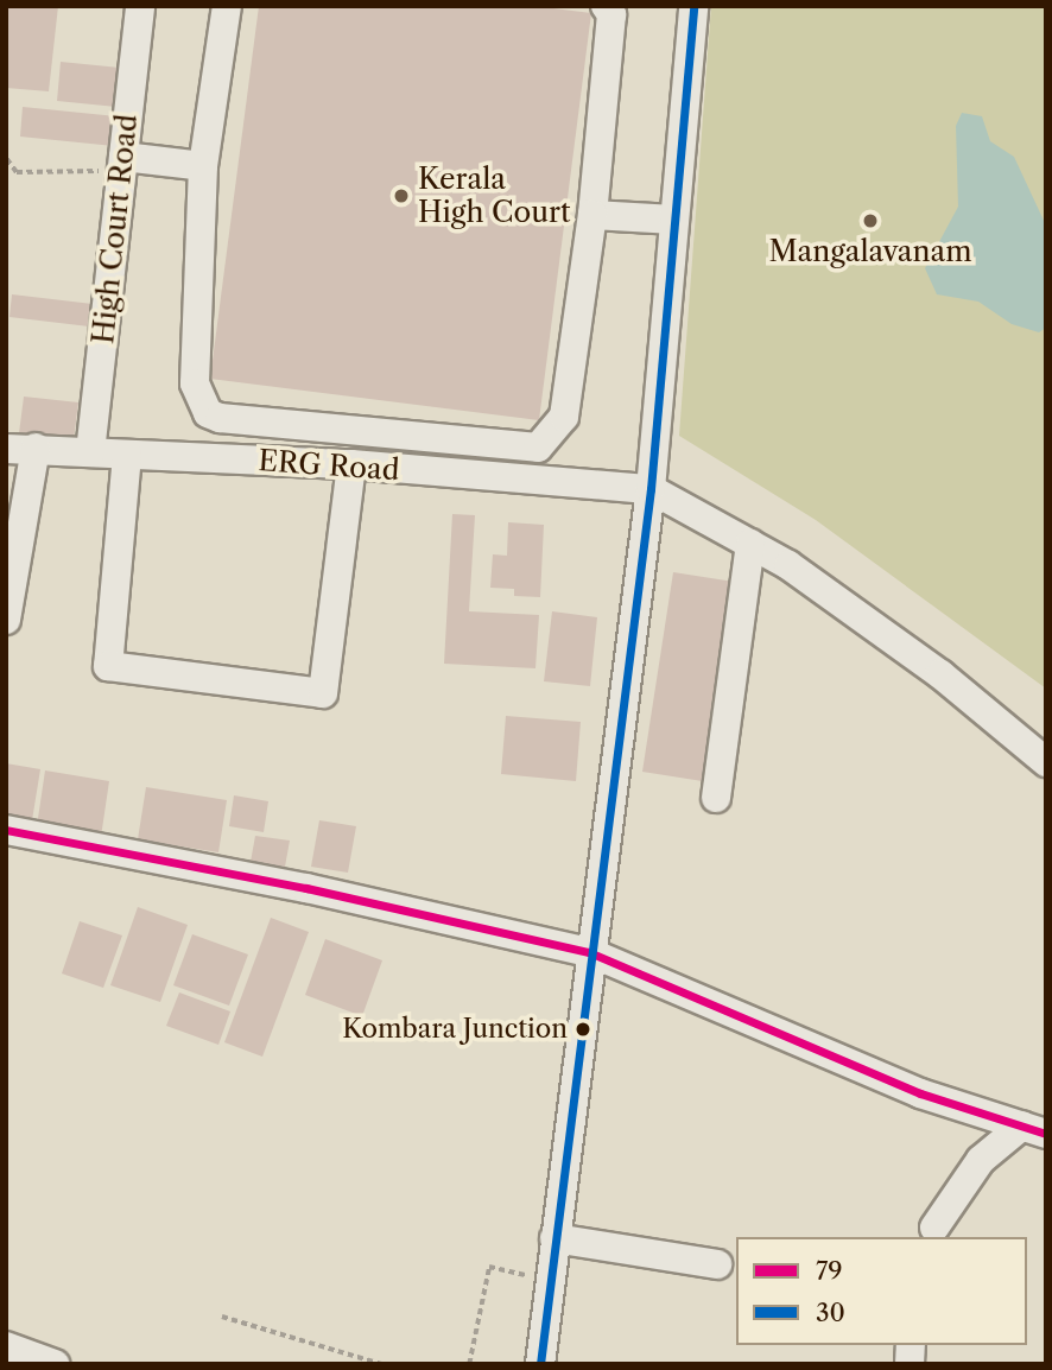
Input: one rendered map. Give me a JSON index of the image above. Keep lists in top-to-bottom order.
{
  "streets": {
    "street": ["High Court Road", "ERG Road"]
  },
  "crossings": [
    ["High Court Road", "ERG Road"]
  ],
  "places": ["Kerala High Court", "Mangalavanam", "Kombara Junction"],
  "lines": ["transit line 30", "transit line 79"],
  "legend": ["79", "30"]
}
